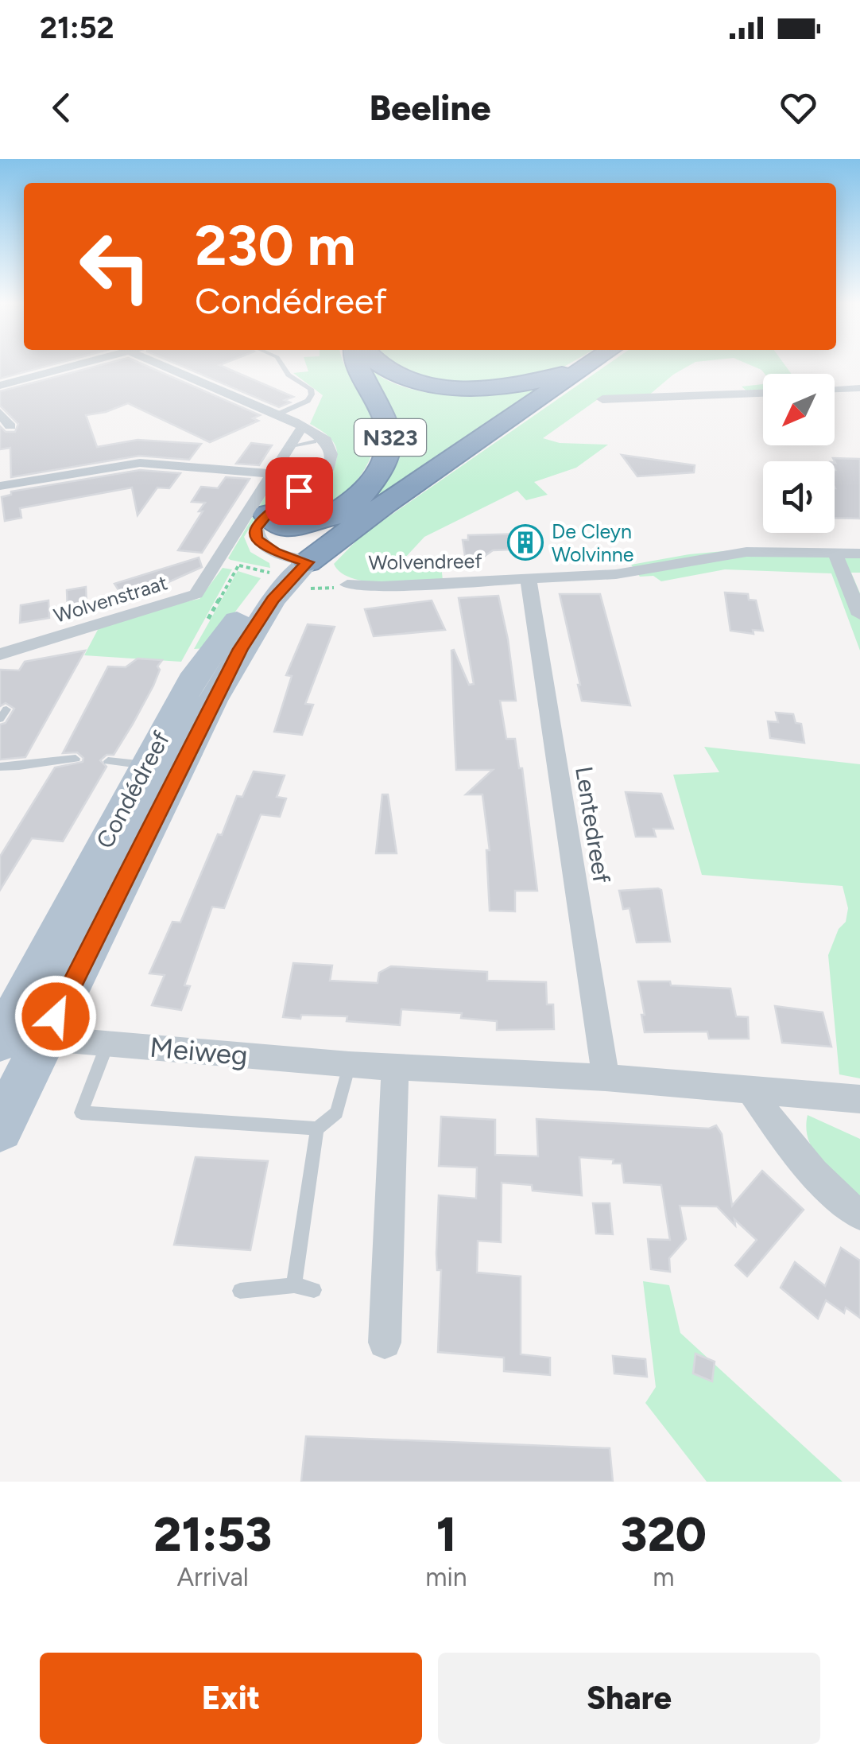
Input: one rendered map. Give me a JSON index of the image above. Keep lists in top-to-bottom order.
{
  "streets": {
    "highway": ["N323"],
    "main road": ["Condédreef"],
    "street": [
      "Wolvendreef",
      "Wolvenstraat",
      "Lentedreef",
      "Meiweg"
    ]
  },
  "crossings": [
    ["N323", "Condédreef"],
    ["Wolvendreef", "Lentedreef"],
    ["Condédreef", "Meiweg"],
    ["Lentedreef", "Meiweg"]
  ],
  "places": {
    "building": ["De Cleyn Wolvinne"]
  },
  "north": "bottom left",
  "page": {
    "status": "21:52",
    "header": "Beeline",
    "turn": ["230 m", "Condédreef"],
    "eta": [
      "21:53",
      "Arrival",
      "1",
      "min",
      "320",
      "m"
    ],
    "buttons": ["Exit", "Share"]
  }
}
